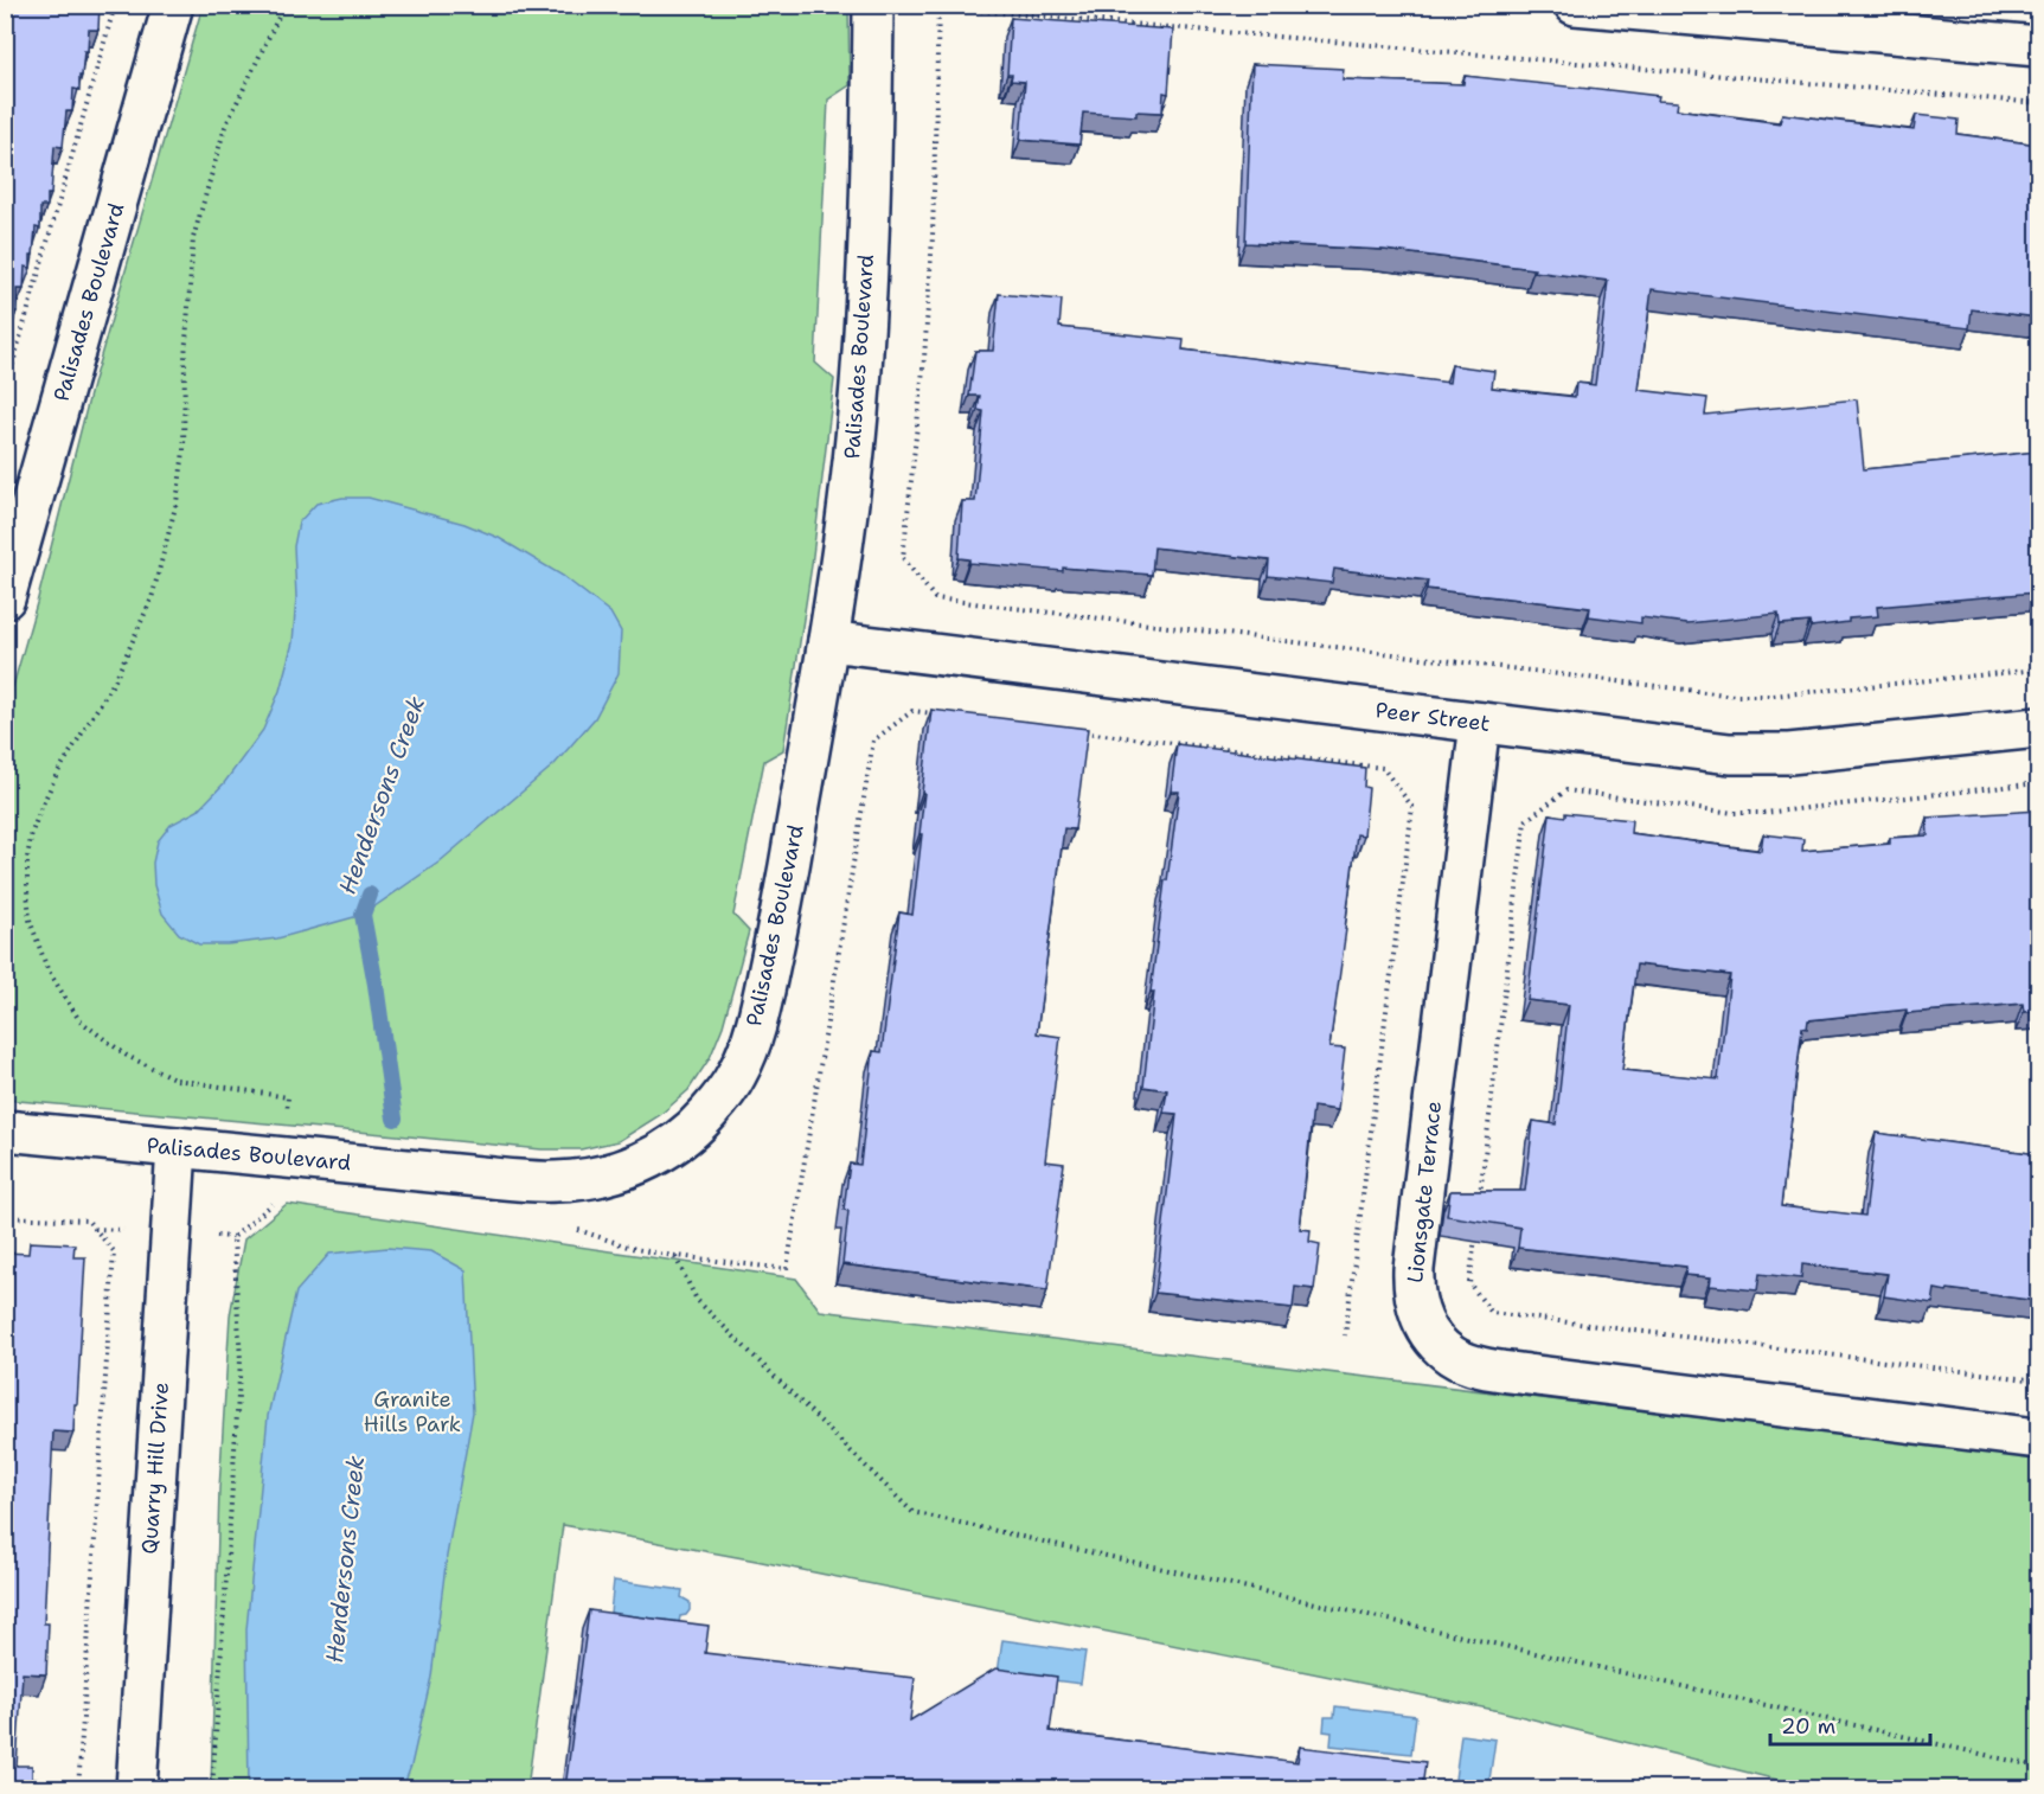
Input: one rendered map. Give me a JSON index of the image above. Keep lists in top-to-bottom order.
{
  "streets": {
    "street": [
      "Palisades Boulevard",
      "Peer Street",
      "Lionsgate Terrace",
      "Quarry Hill Drive"
    ]
  },
  "crossings": [
    ["Palisades Boulevard", "Peer Street"],
    ["Palisades Boulevard", "Quarry Hill Drive"],
    ["Peer Street", "Lionsgate Terrace"]
  ],
  "water": ["Hendersons Creek"],
  "parks": ["Granite Hills Park"],
  "scale_bar": "20 m"
}
